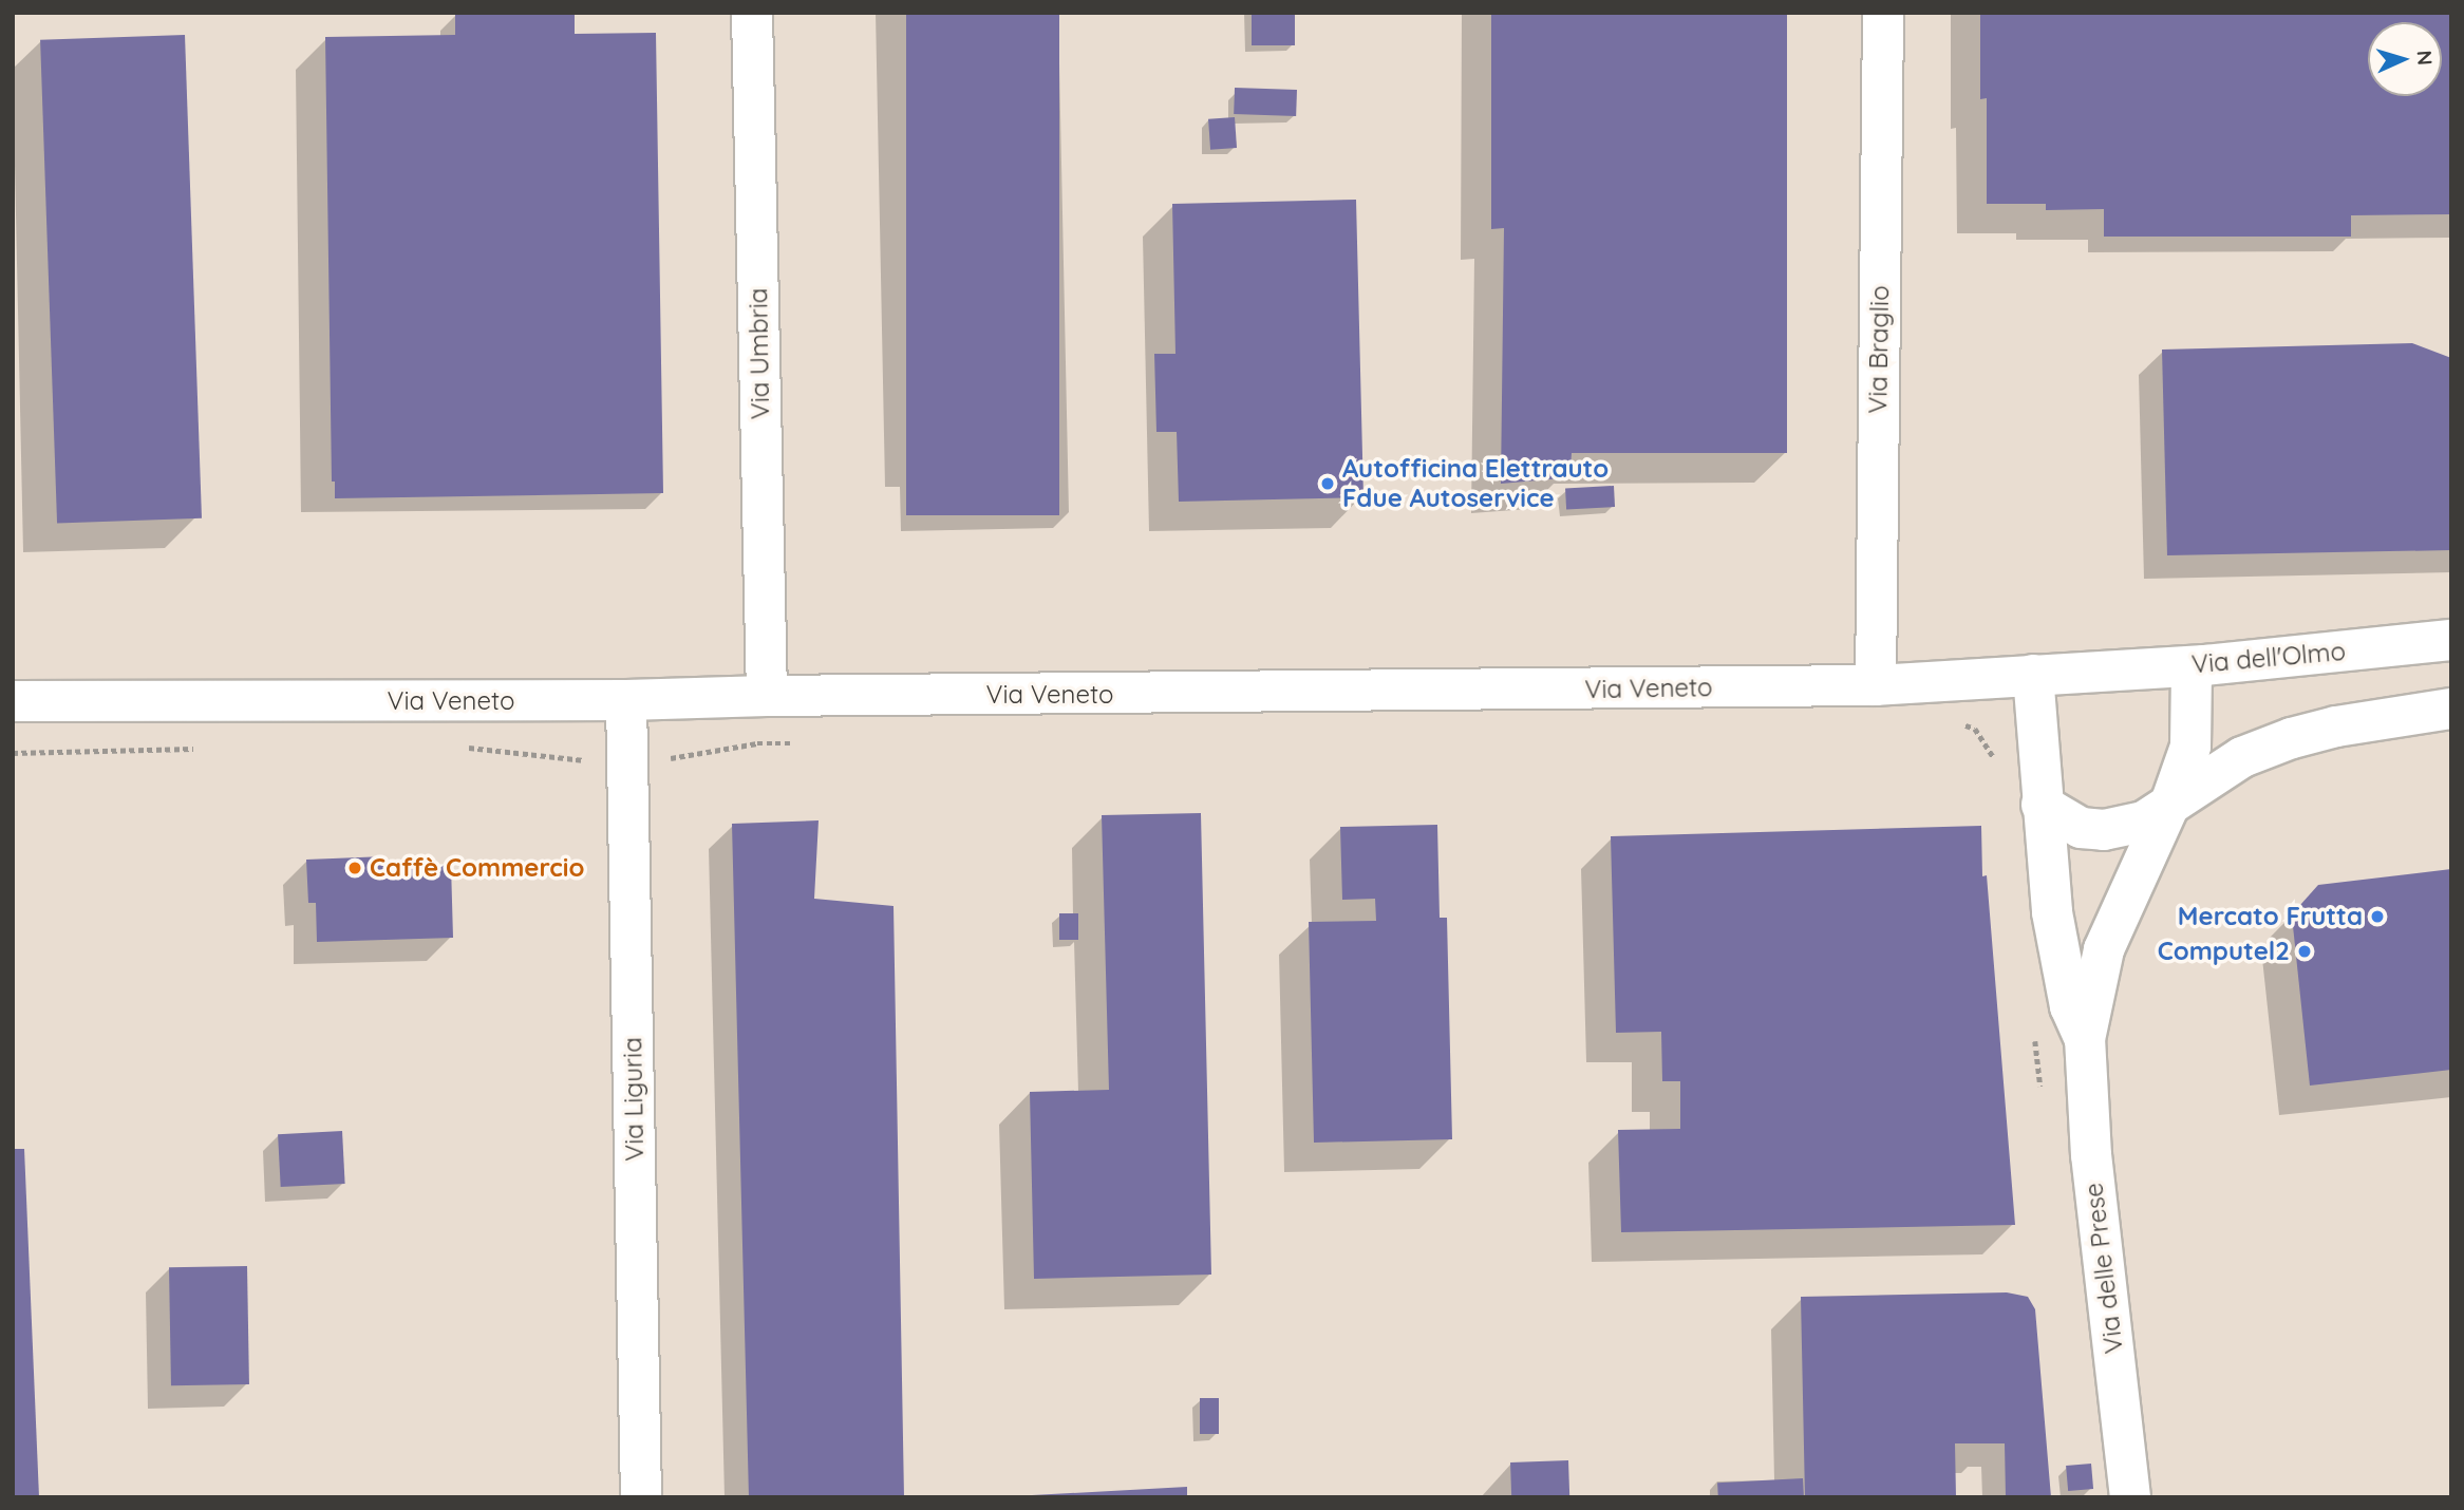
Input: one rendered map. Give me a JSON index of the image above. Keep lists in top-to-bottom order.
{
  "streets": {
    "street": [
      "Via Braglio",
      "Via Umbria",
      "Via dell'Olmo",
      "Via Veneto",
      "Via Liguria",
      "Via delle Prese"
    ]
  },
  "crossings": [
    ["Via Braglio", "Via Veneto"],
    ["Via Umbria", "Via Veneto"],
    ["Via dell'Olmo", "Via Veneto"],
    ["Via dell'Olmo", "Via delle Prese"],
    ["Via Veneto", "Via Liguria"],
    ["Via Veneto", "Via delle Prese"]
  ],
  "places": [
    "Autofficina Elettrauto Fdue Autoservice",
    "Caffè Commercio",
    "Mercato Frutta",
    "Computel2"
  ],
  "north": "right"
}
